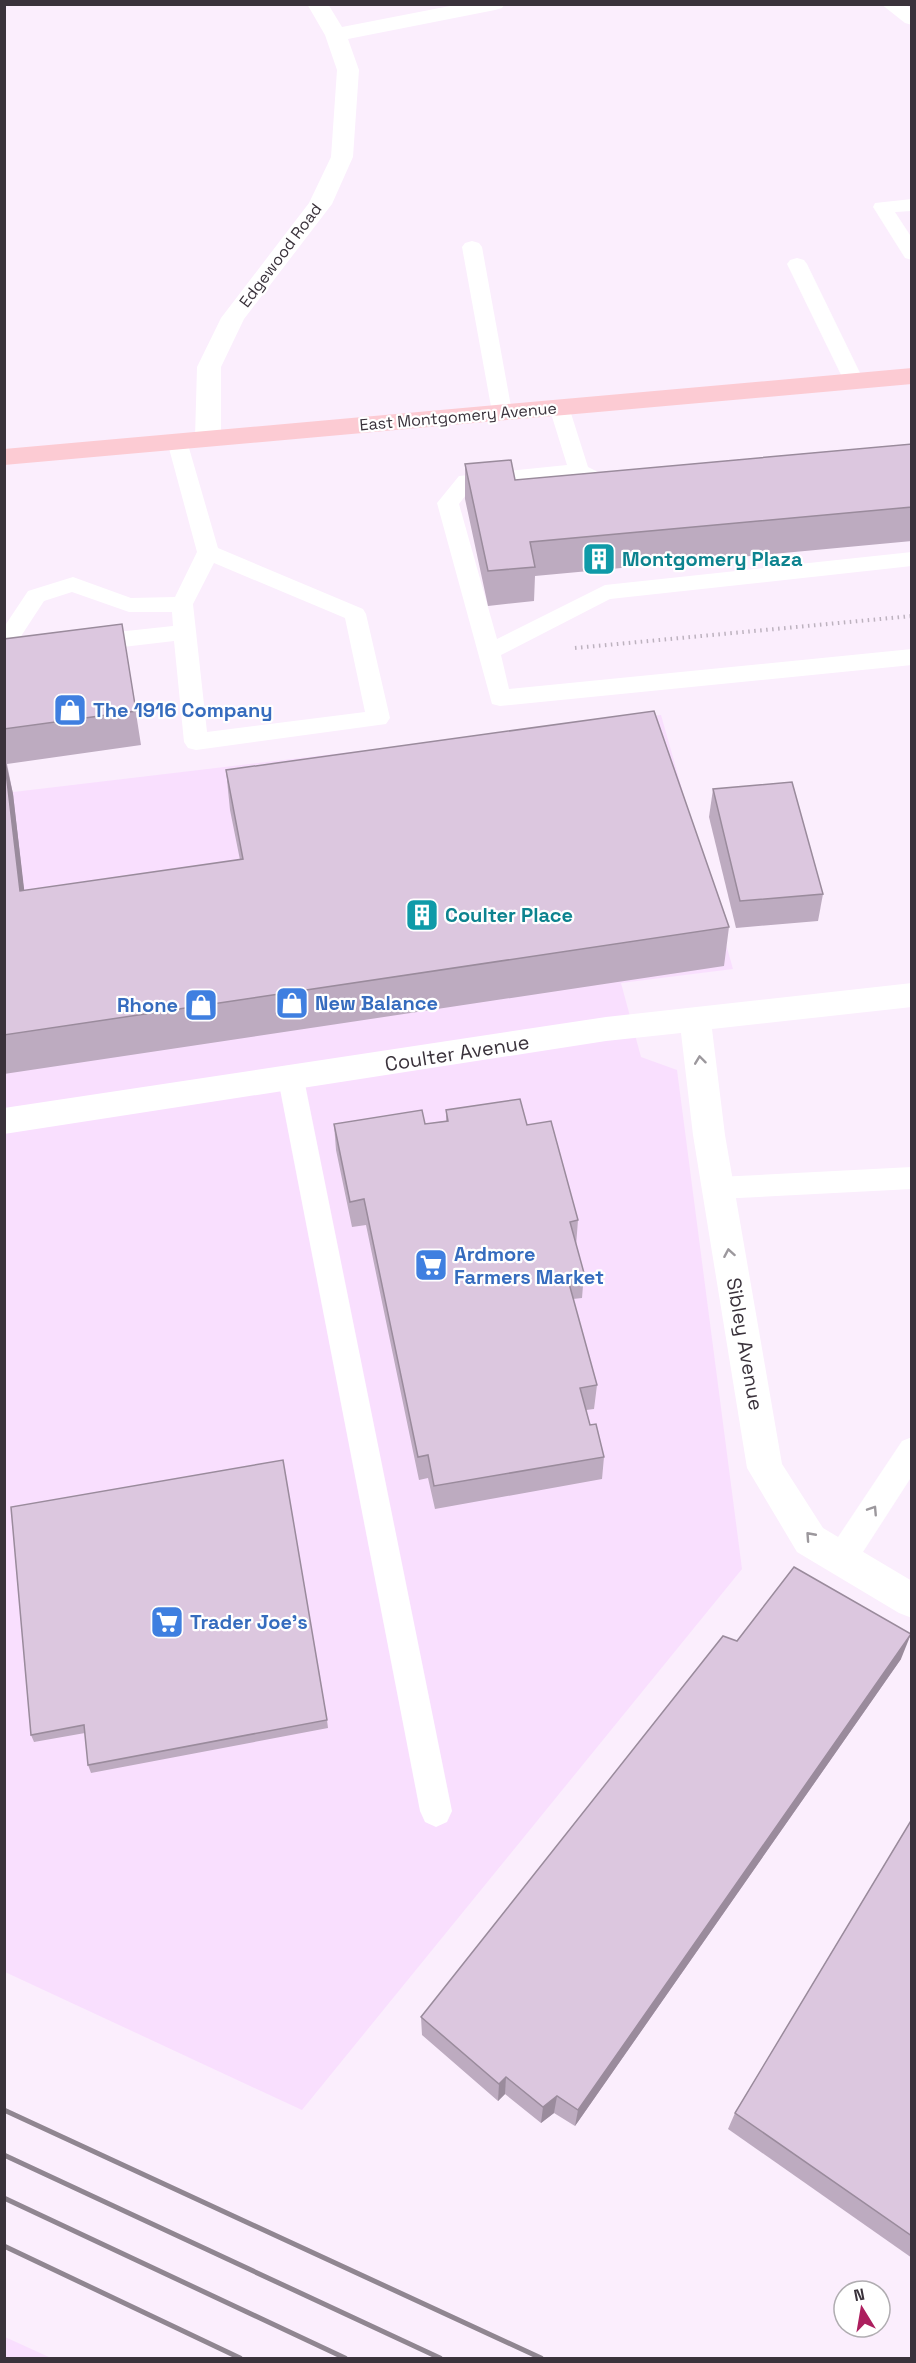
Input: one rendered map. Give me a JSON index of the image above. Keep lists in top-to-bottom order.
{
  "streets": {
    "main road": ["East Montgomery Avenue"],
    "street": ["Edgewood Road", "Coulter Avenue", "Sibley Avenue"]
  },
  "crossings": [
    ["Edgewood Road", "East Montgomery Avenue"],
    ["Coulter Avenue", "Sibley Avenue"]
  ],
  "one_way": ["Sibley Avenue"],
  "places": {
    "building": ["Montgomery Plaza", "Coulter Place"],
    "shop": ["The 1916 Company", "New Balance", "Rhone"],
    "supermarket": ["Ardmore Farmers Market", "Trader Joe's"]
  },
  "north": "top"
}
